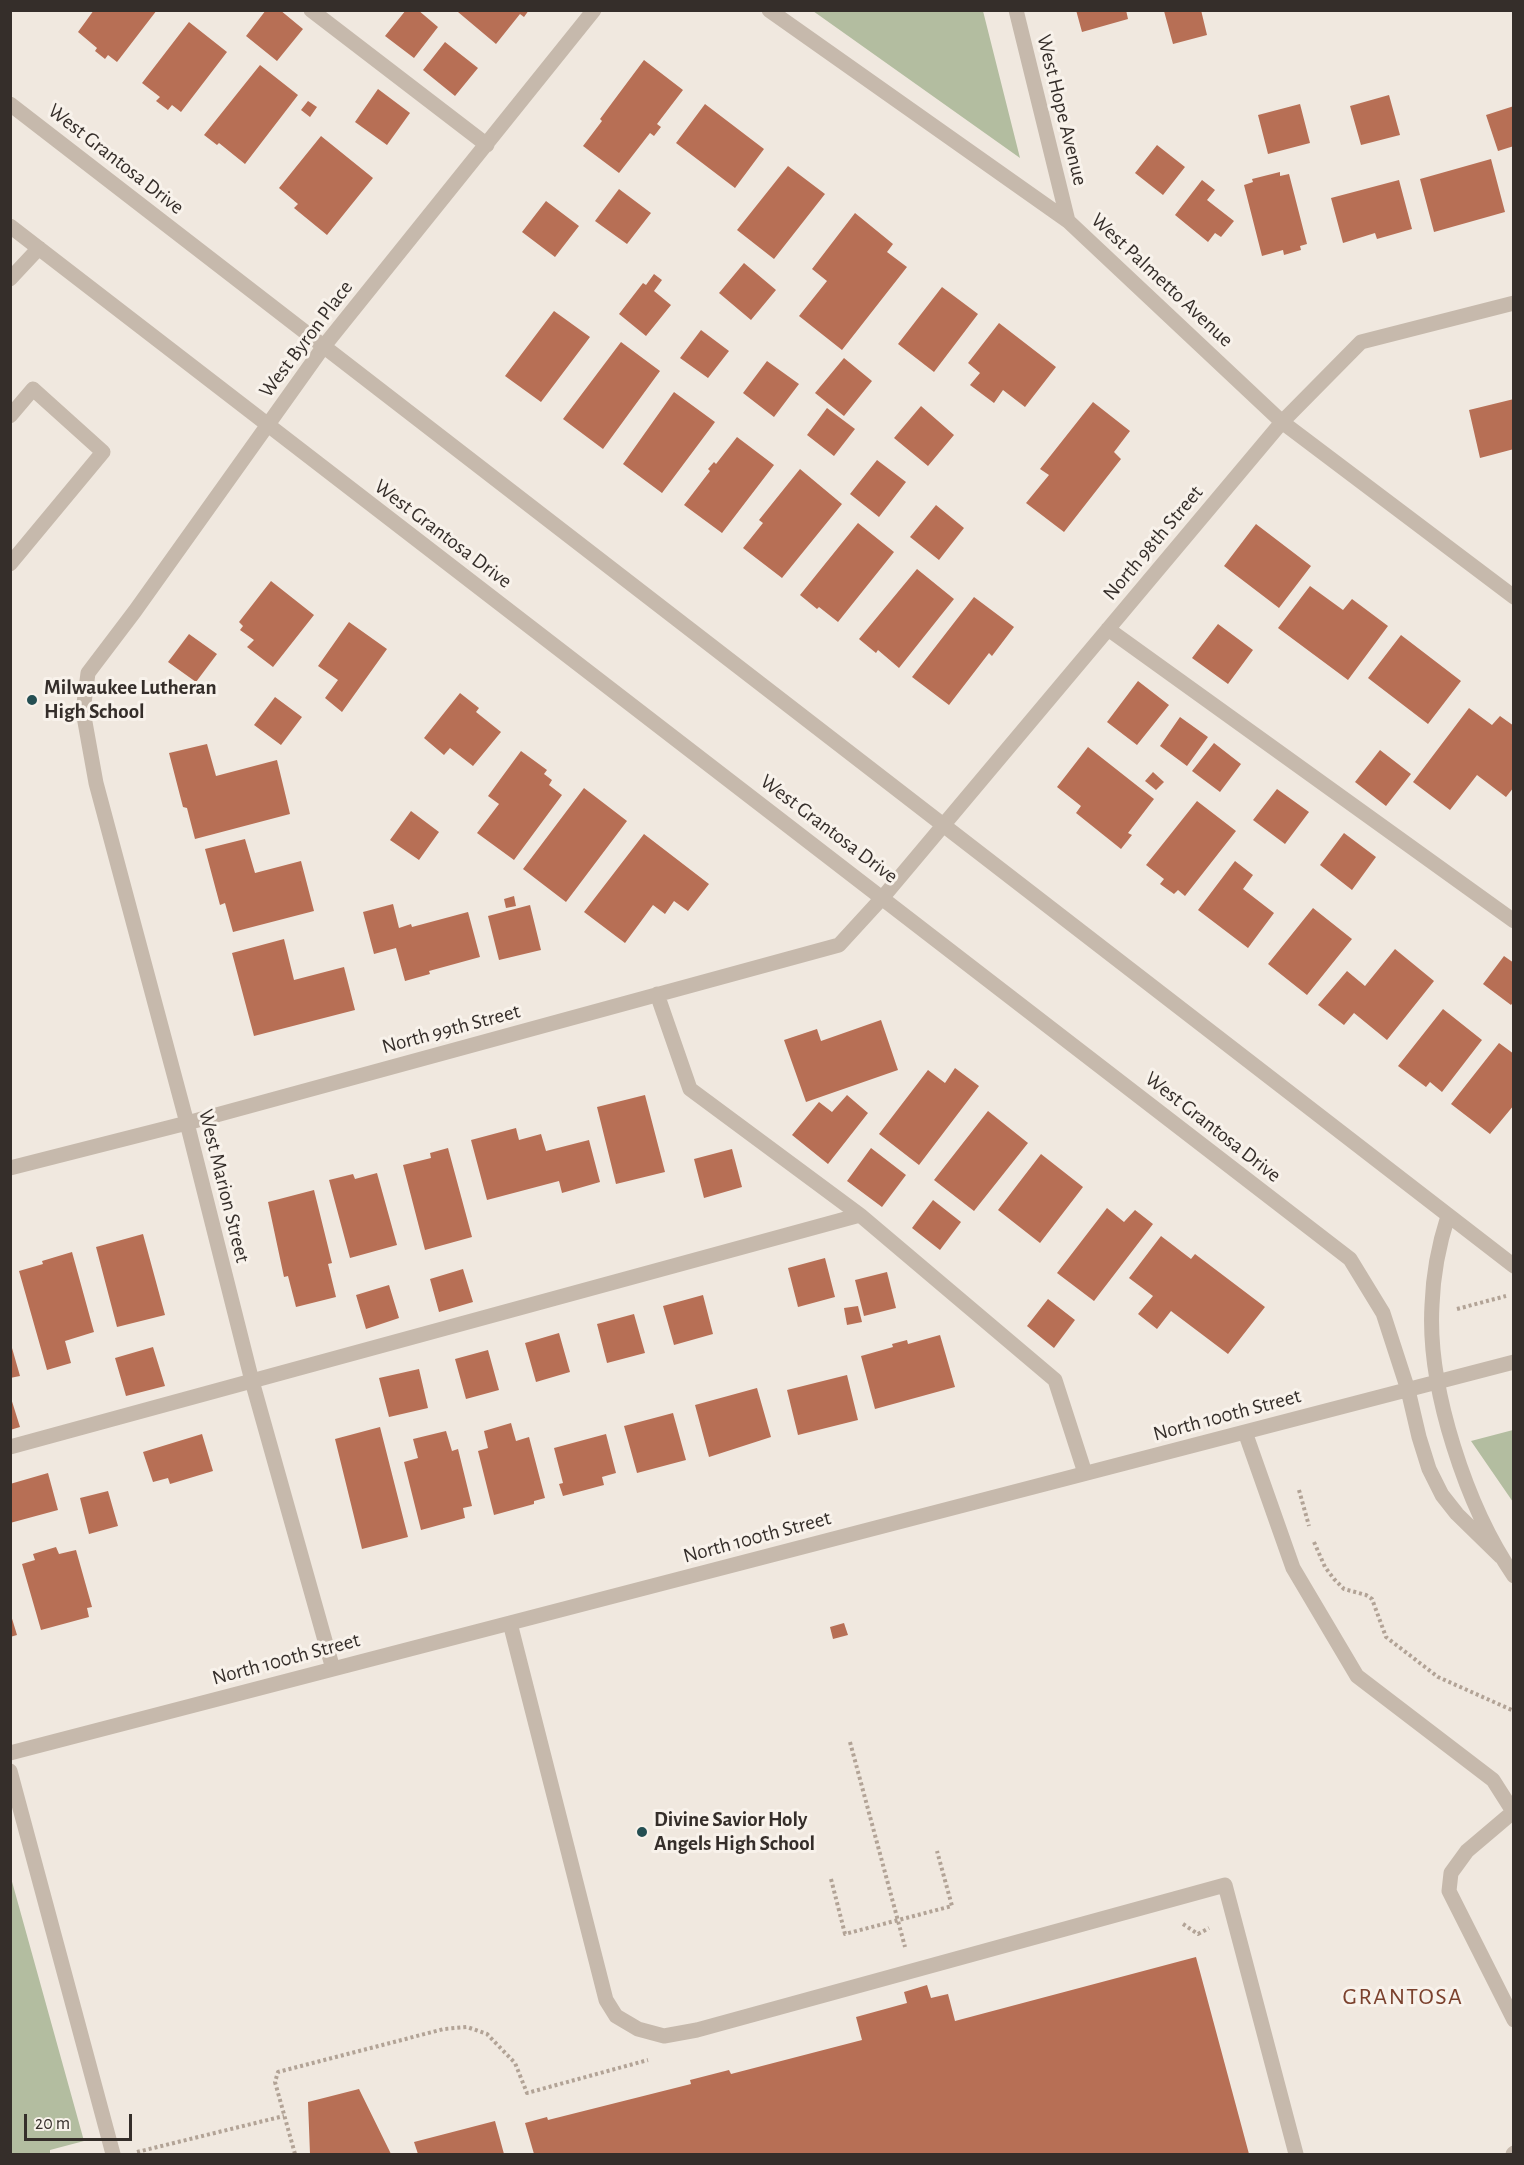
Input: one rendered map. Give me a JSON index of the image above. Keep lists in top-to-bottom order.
{
  "streets": {
    "street": [
      "West Hope Avenue",
      "West Grantosa Drive",
      "West Palmetto Avenue",
      "West Byron Place",
      "North 98th Street",
      "North 99th Street",
      "West Marion Street",
      "North 100th Street"
    ]
  },
  "crossings": [
    ["West Hope Avenue", "West Palmetto Avenue"],
    ["West Grantosa Drive", "West Byron Place"],
    ["West Grantosa Drive", "North 98th Street"],
    ["West Grantosa Drive", "North 99th Street"],
    ["West Grantosa Drive", "North 100th Street"],
    ["West Palmetto Avenue", "North 98th Street"],
    ["West Byron Place", "West Marion Street"],
    ["North 98th Street", "North 99th Street"],
    ["North 99th Street", "West Marion Street"],
    ["West Marion Street", "North 100th Street"]
  ],
  "districts": ["GRANTOSA"],
  "places": ["Milwaukee Lutheran High School", "Divine Savior Holy Angels High School"],
  "scale_bar": "20 m"
}
